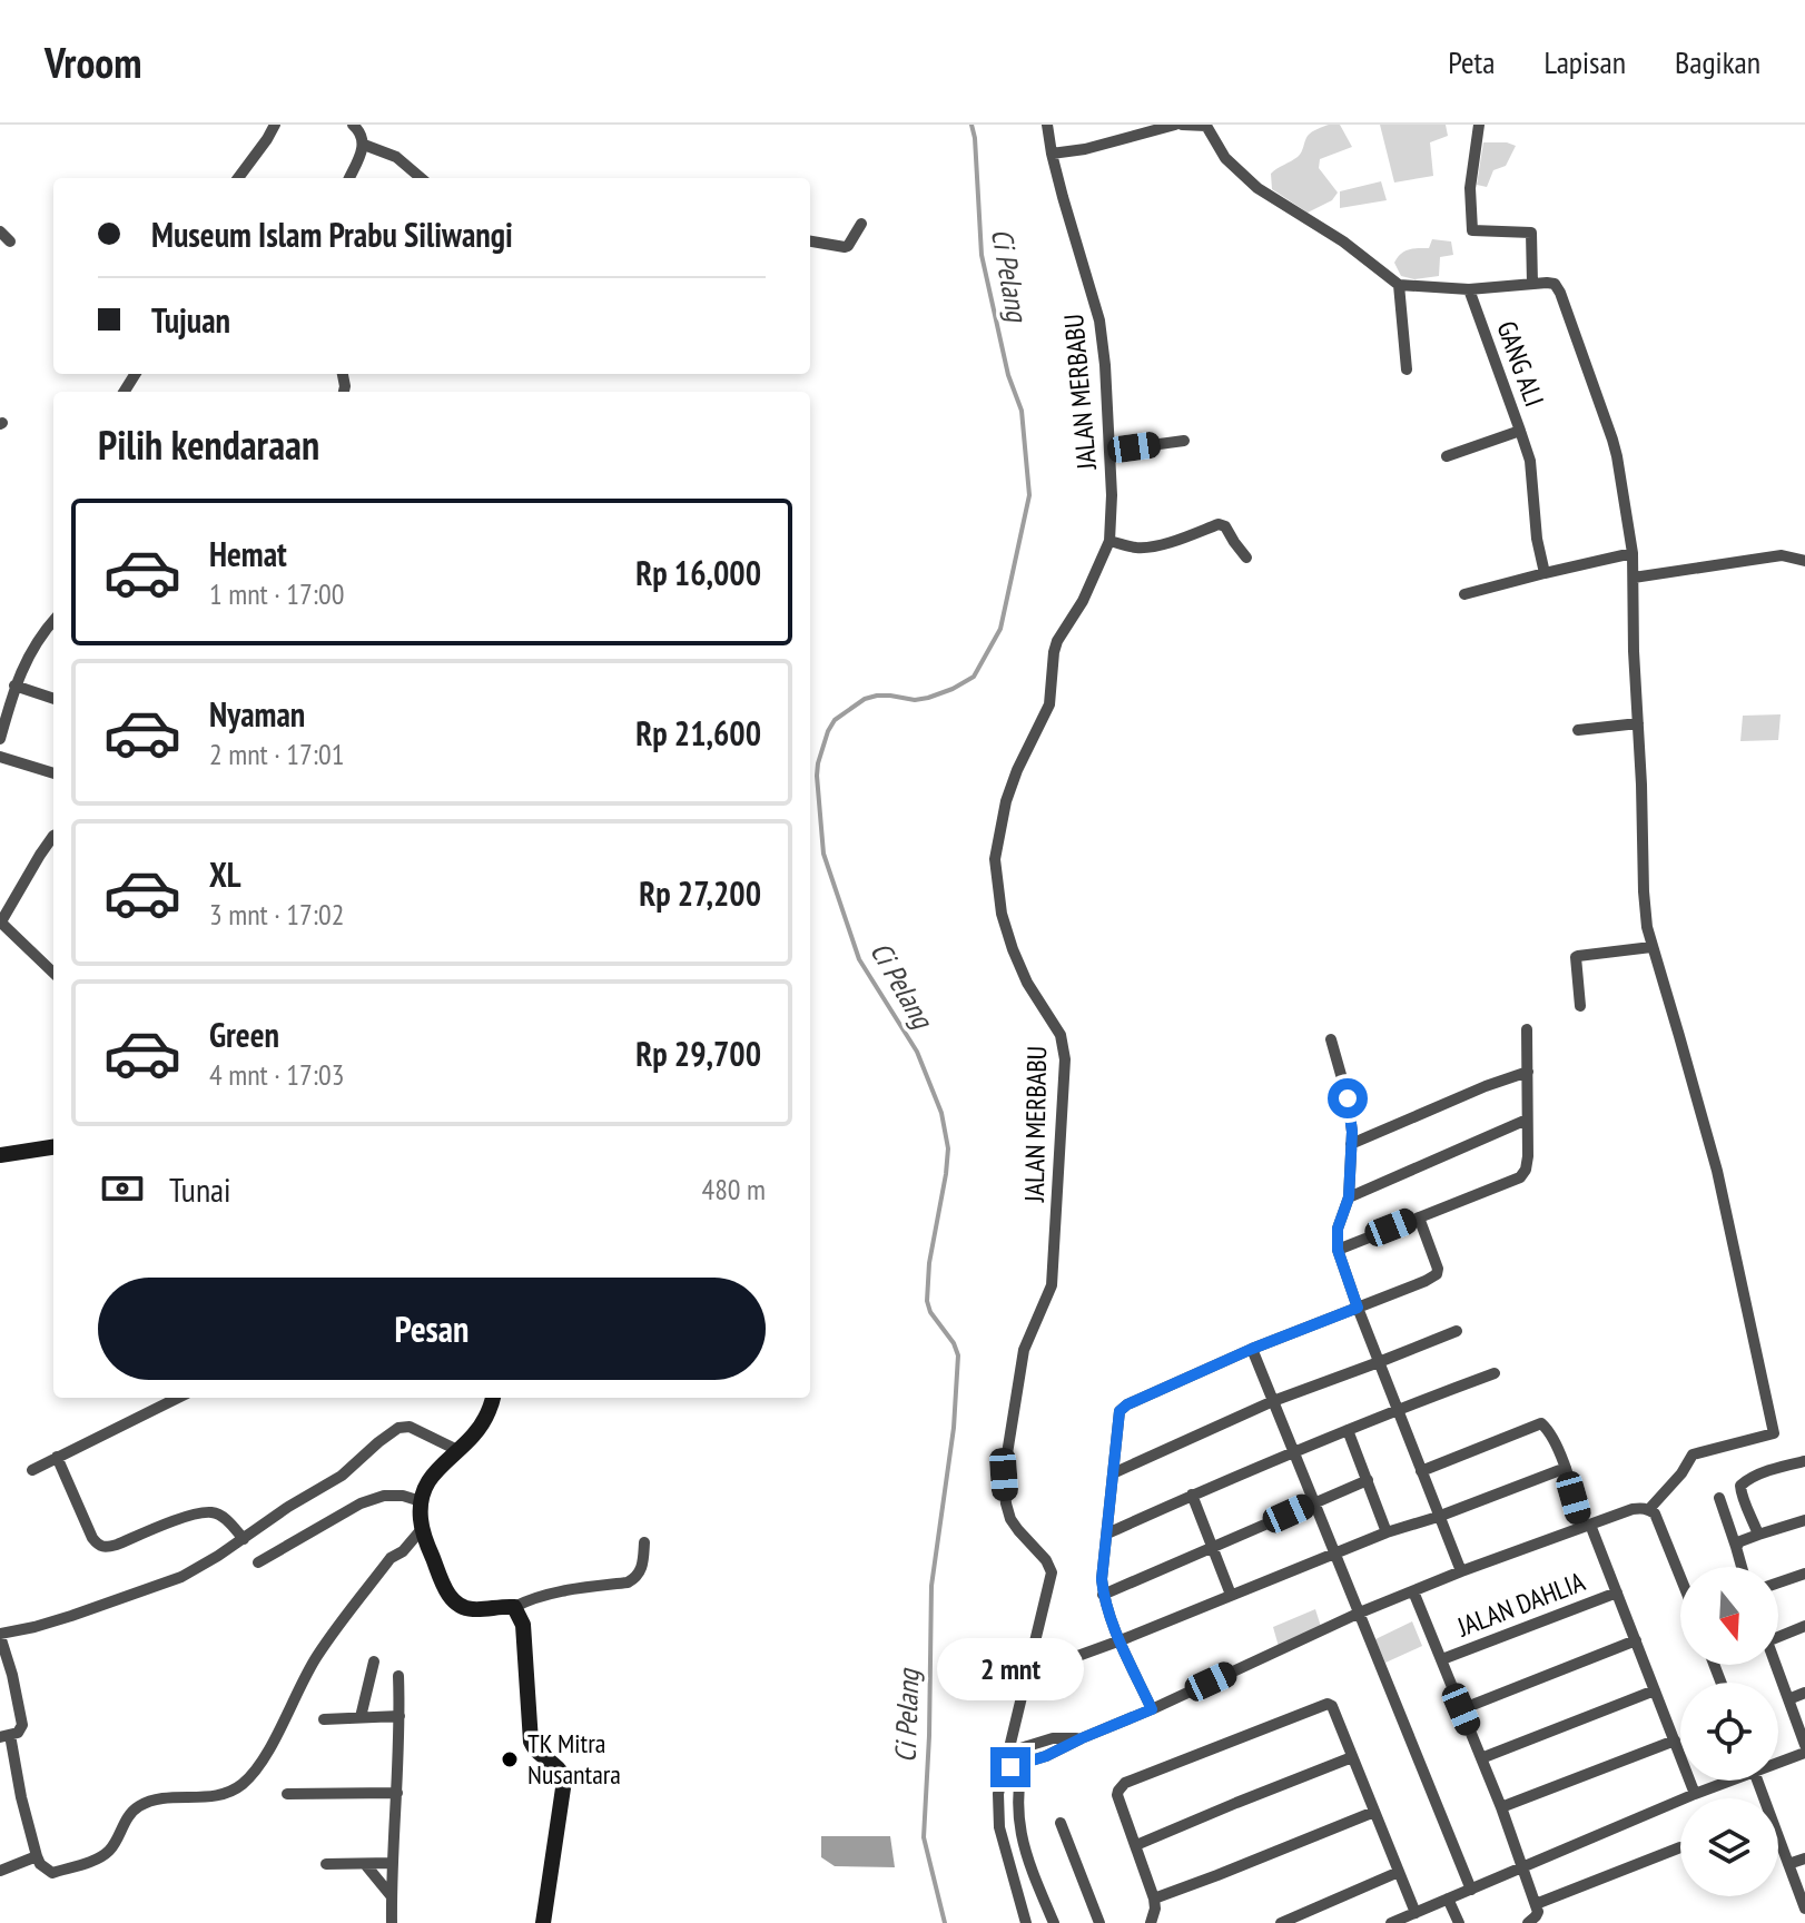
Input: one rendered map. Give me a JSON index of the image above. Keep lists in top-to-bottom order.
{
  "streets": {
    "street": ["GANG ALI", "JALAN MERBABU", "JALAN DAHLIA"]
  },
  "water": ["Ci Pelang"],
  "places": ["TK Mitra Nusantara"],
  "north": "bottom",
  "page": {
    "header": "Vroom",
    "nav": ["Peta", "Lapisan", "Bagikan"],
    "banner": ["Museum Islam Prabu Siliwangi", "Tujuan"],
    "heading": "Pilih kendaraan",
    "list": [
      {
        "name": "Hemat",
        "note": "1 mnt · 17:00",
        "value": "Rp 16,000"
      },
      {
        "name": "Nyaman",
        "note": "2 mnt · 17:01",
        "value": "Rp 21,600"
      },
      {
        "name": "XL",
        "note": "3 mnt · 17:02",
        "value": "Rp 27,200"
      },
      {
        "name": "Green",
        "note": "4 mnt · 17:03",
        "value": "Rp 29,700"
      }
    ],
    "pay": ["Tunai", "480 m"],
    "buttons": "Pesan",
    "bubble": "2 mnt"
  }
}
